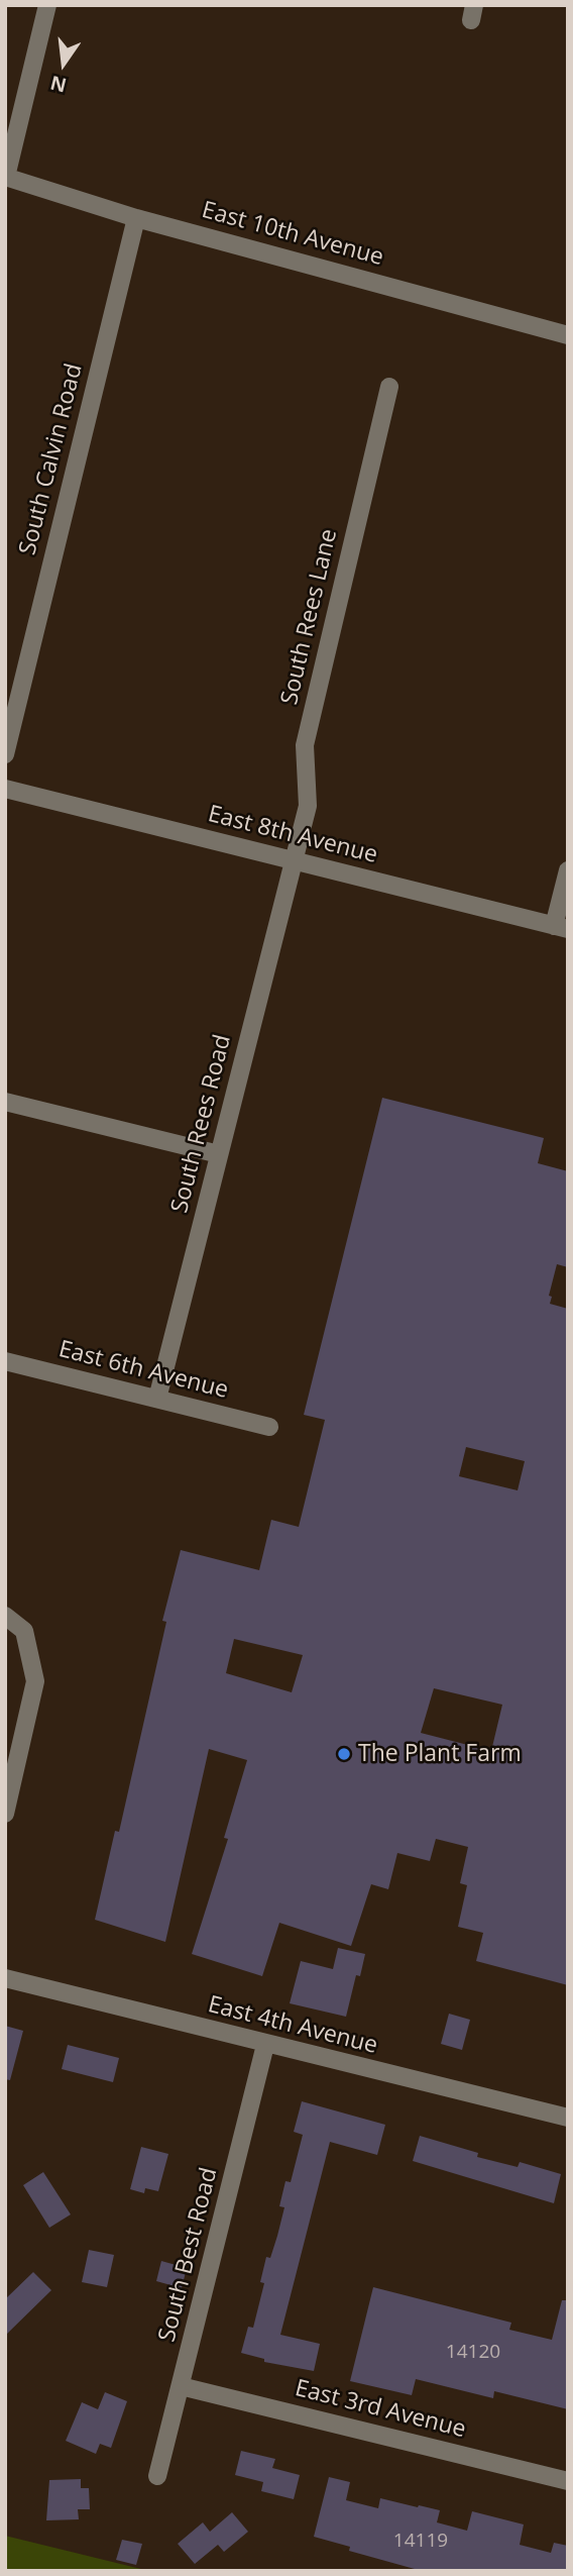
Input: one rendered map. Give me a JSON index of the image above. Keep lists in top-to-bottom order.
{
  "streets": {
    "street": [
      "East 10th Avenue",
      "South Calvin Road",
      "South Rees Lane",
      "East 8th Avenue",
      "South Rees Road",
      "East 6th Avenue",
      "East 4th Avenue",
      "South Best Road",
      "East 3rd Avenue"
    ]
  },
  "crossings": [
    ["East 10th Avenue", "South Calvin Road"],
    ["South Rees Lane", "East 8th Avenue"],
    ["South Rees Lane", "South Rees Road"],
    ["East 8th Avenue", "South Rees Road"],
    ["South Rees Road", "East 6th Avenue"],
    ["East 4th Avenue", "South Best Road"],
    ["South Best Road", "East 3rd Avenue"]
  ],
  "places": ["The Plant Farm"],
  "house_numbers": ["14120", "14119"],
  "north": "bottom"
}
